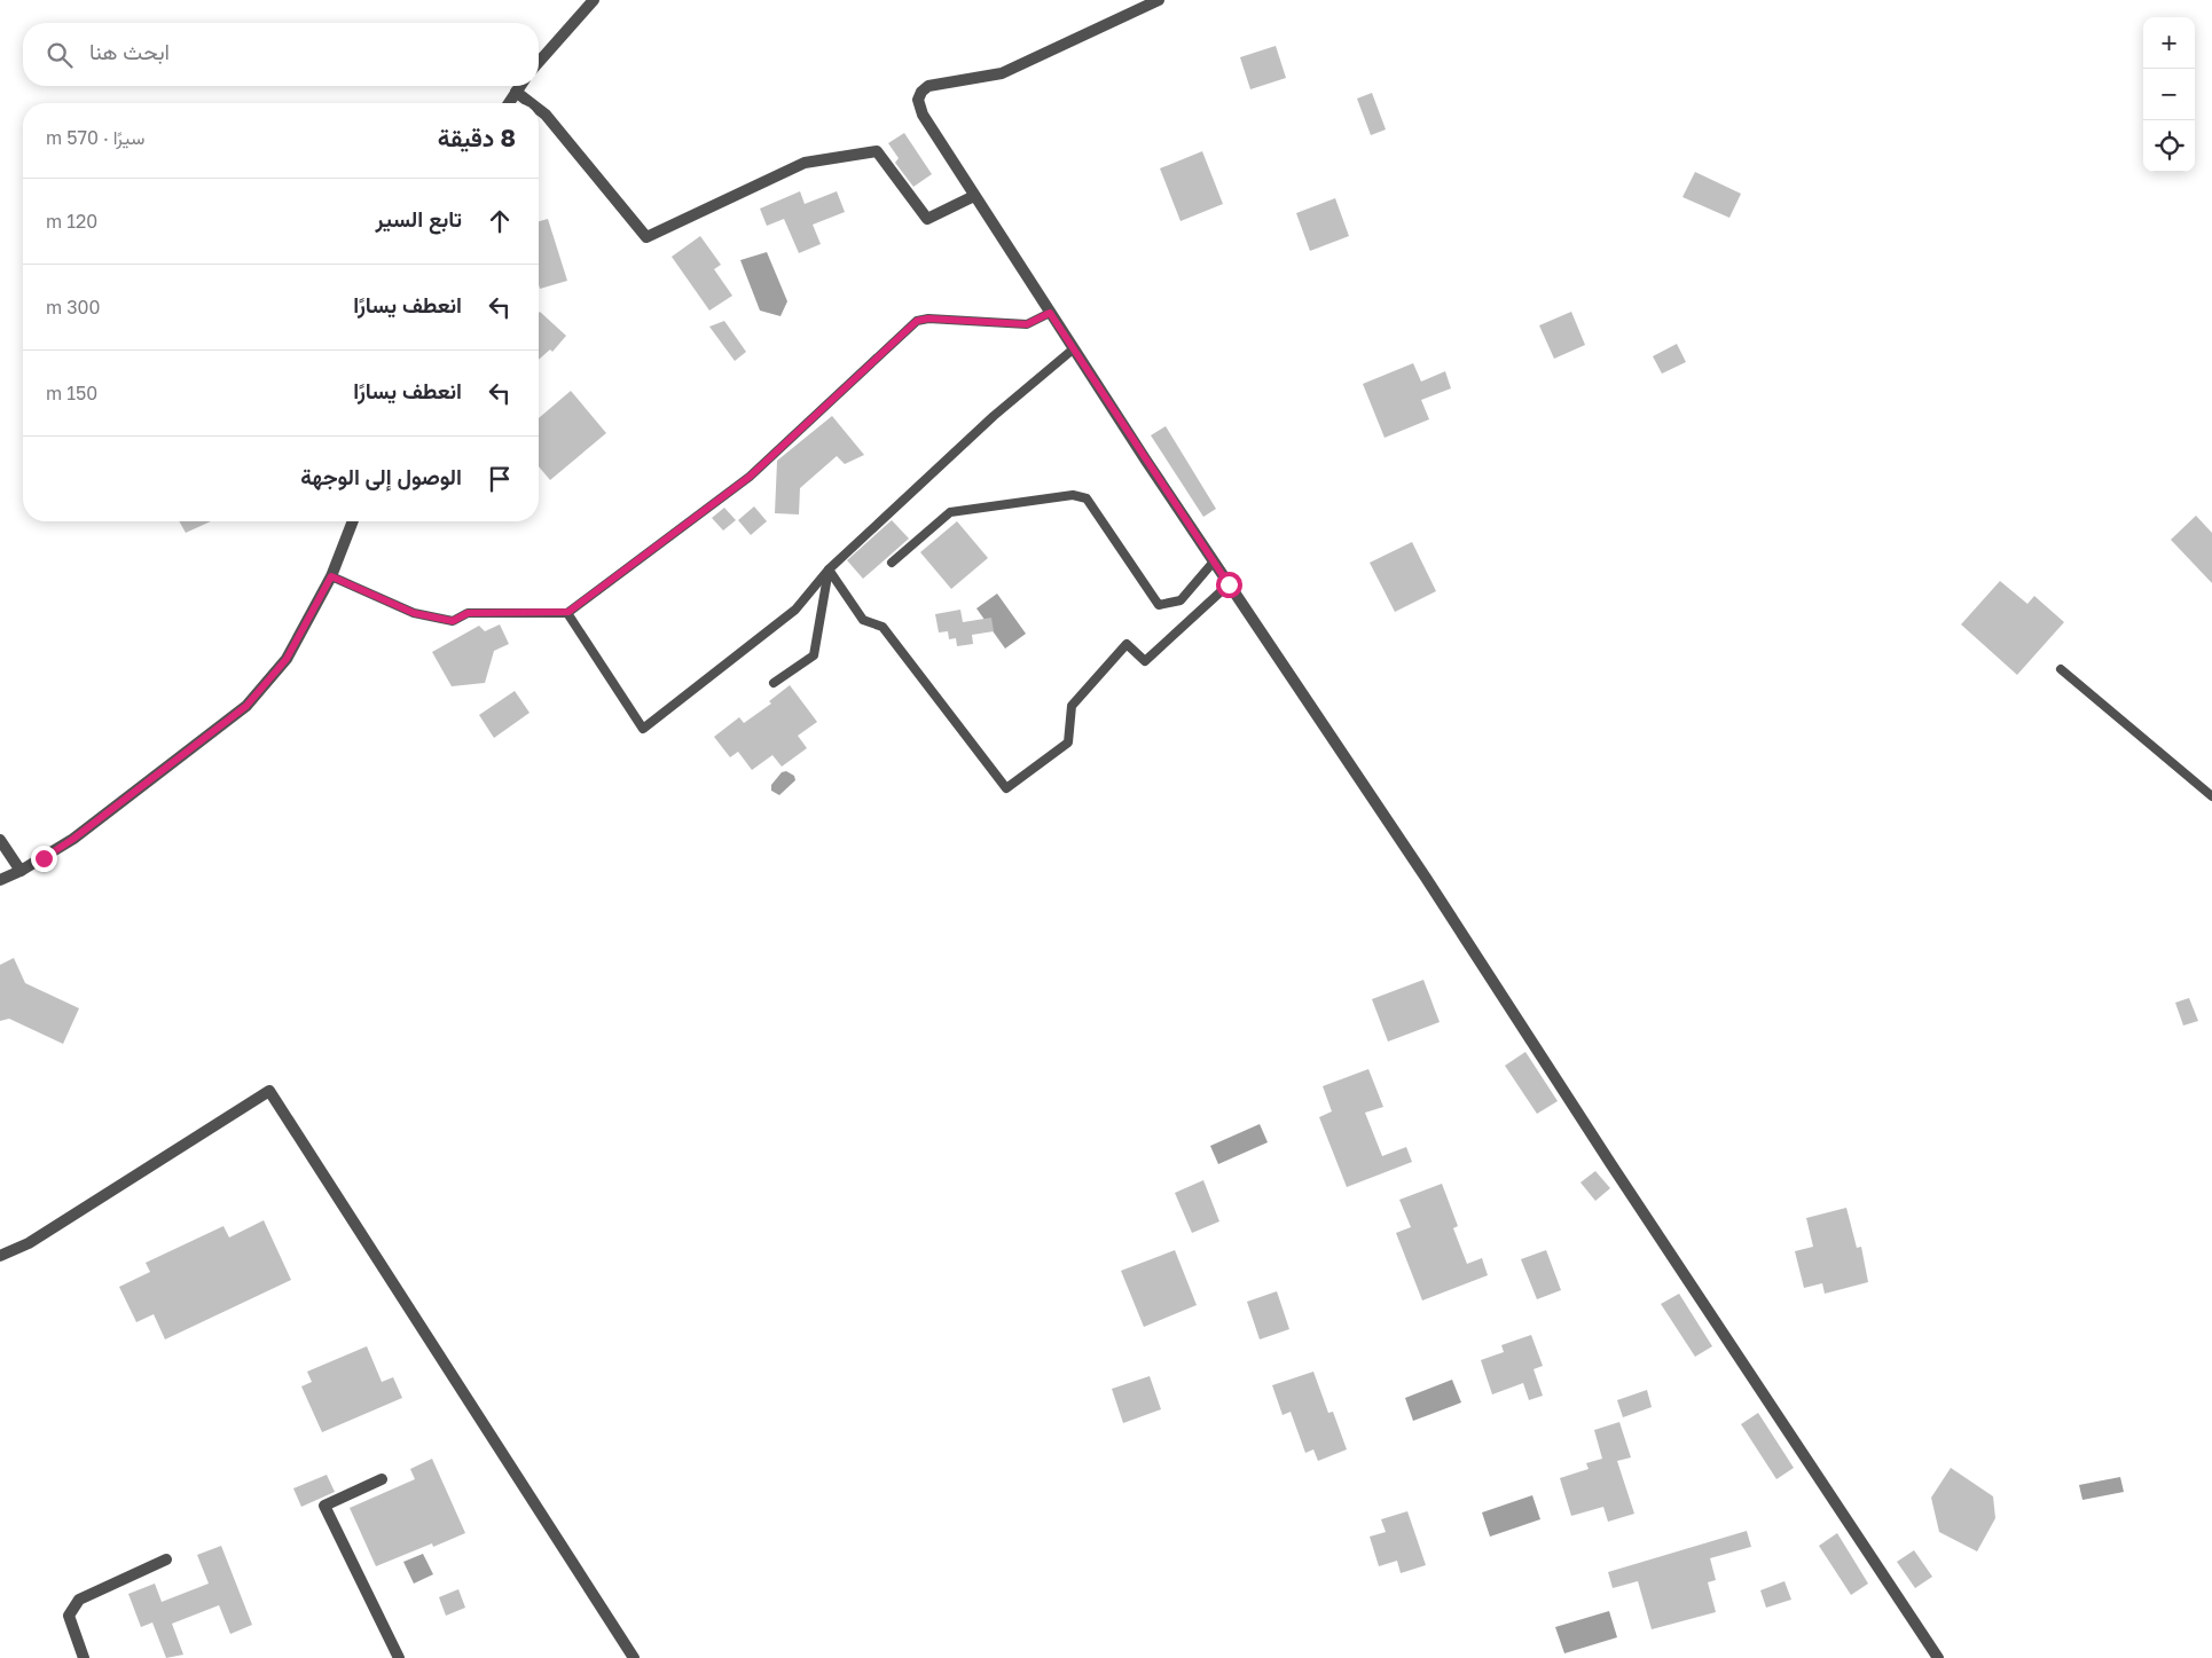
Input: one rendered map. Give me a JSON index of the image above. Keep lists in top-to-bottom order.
{
  "page": {
    "map_buttons": ["+", "−"],
    "search": "ابحث هنا",
    "heading": ["8 دقيقة", "سيرًا · 570 m"],
    "list": [
      ["تابع السير", "120 m"],
      ["انعطف يسارًا", "300 m"],
      ["انعطف يسارًا", "150 m"],
      "الوصول إلى الوجهة"
    ]
  }
}
